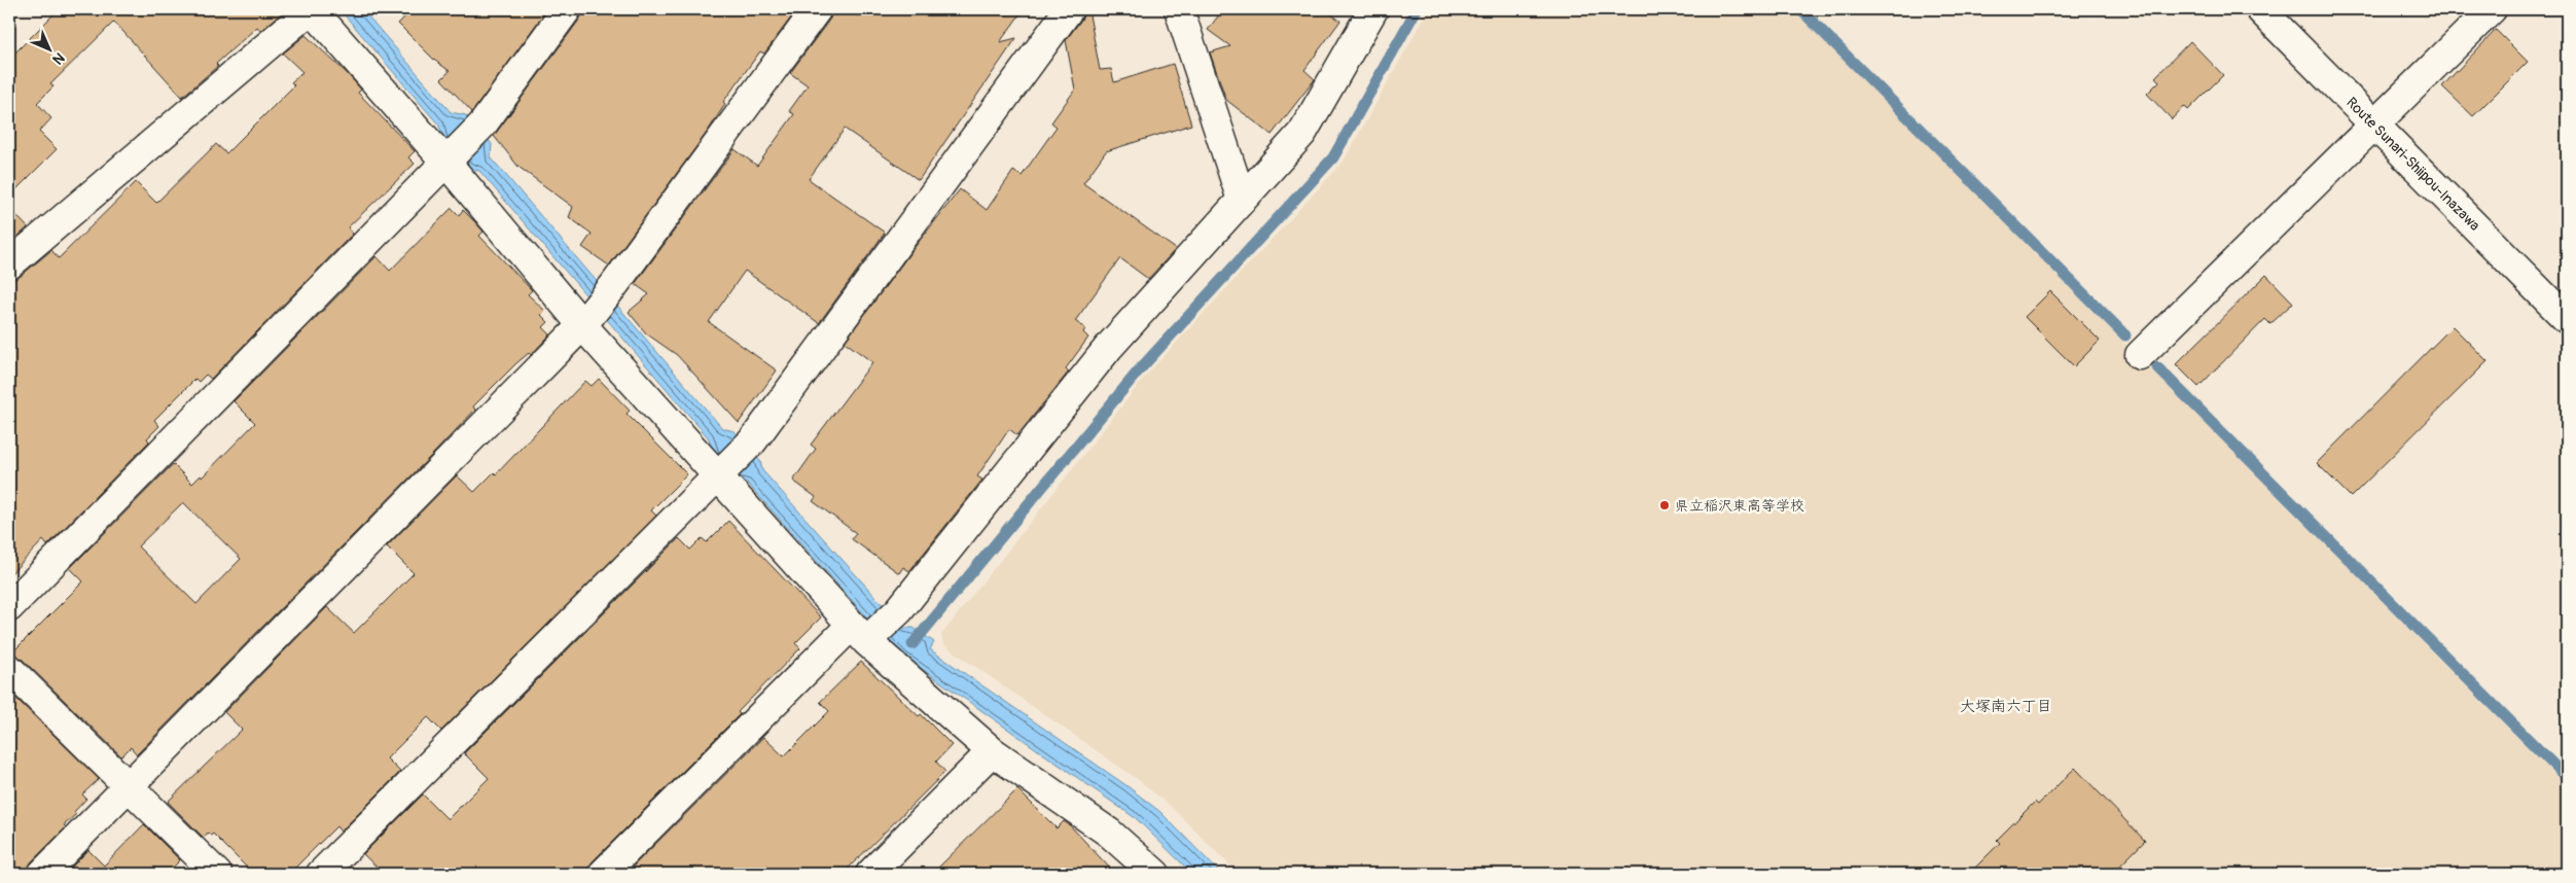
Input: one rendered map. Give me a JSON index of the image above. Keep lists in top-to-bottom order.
{
  "streets": {
    "street": ["Route Sunari-Shiipou-Inazawa"]
  },
  "districts": ["大塚南六丁目"],
  "places": ["県立稲沢東高等学校"],
  "north": "bottom right"
}
